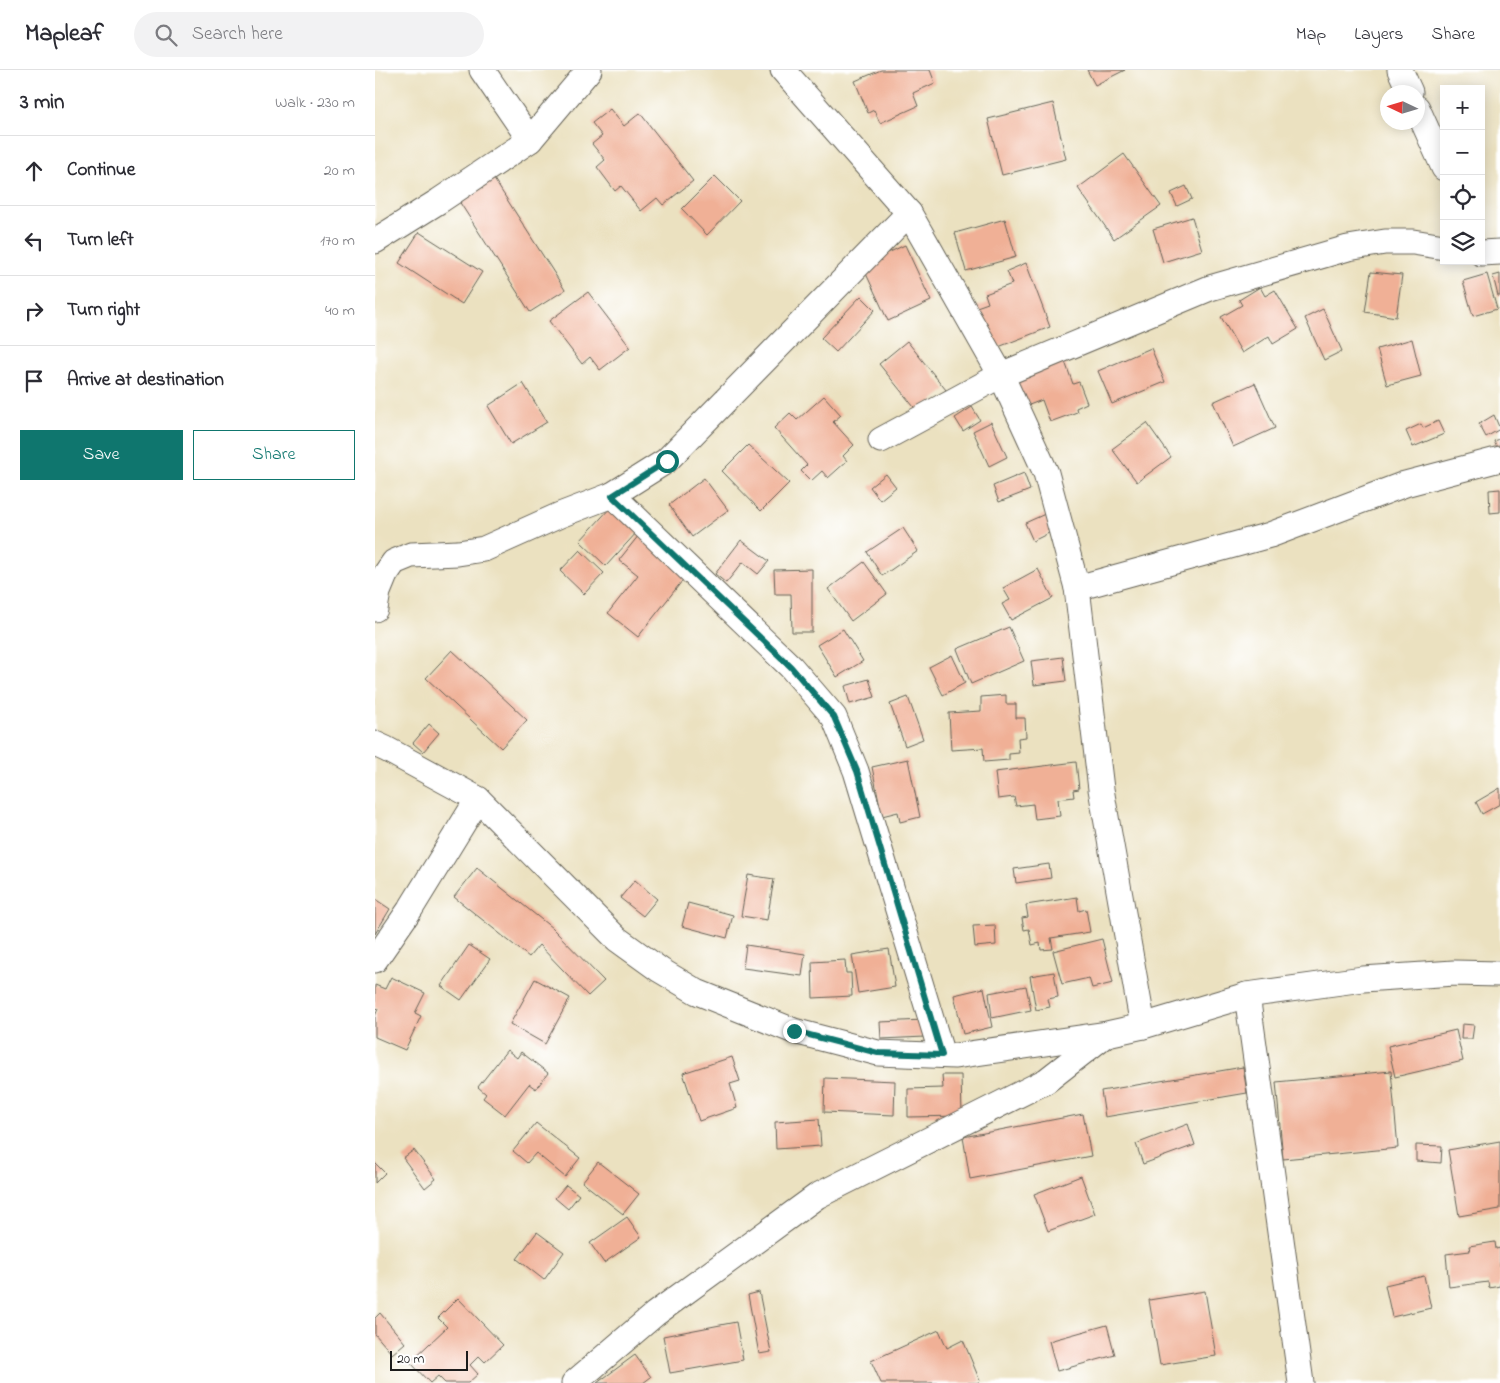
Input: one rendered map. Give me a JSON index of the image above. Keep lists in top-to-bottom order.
{
  "scale_bar": "20 m",
  "north": "left",
  "page": {
    "header": "Mapleaf",
    "search": "Search here",
    "nav": ["Map", "Layers", "Share"],
    "heading": ["3 min", "Walk · 230 m"],
    "map_buttons": ["+", "−"],
    "list": [
      ["Continue", "20 m"],
      ["Turn left", "170 m"],
      ["Turn right", "40 m"],
      "Arrive at destination"
    ],
    "buttons": ["Save", "Share"],
    "scale": "20 m"
  }
}
